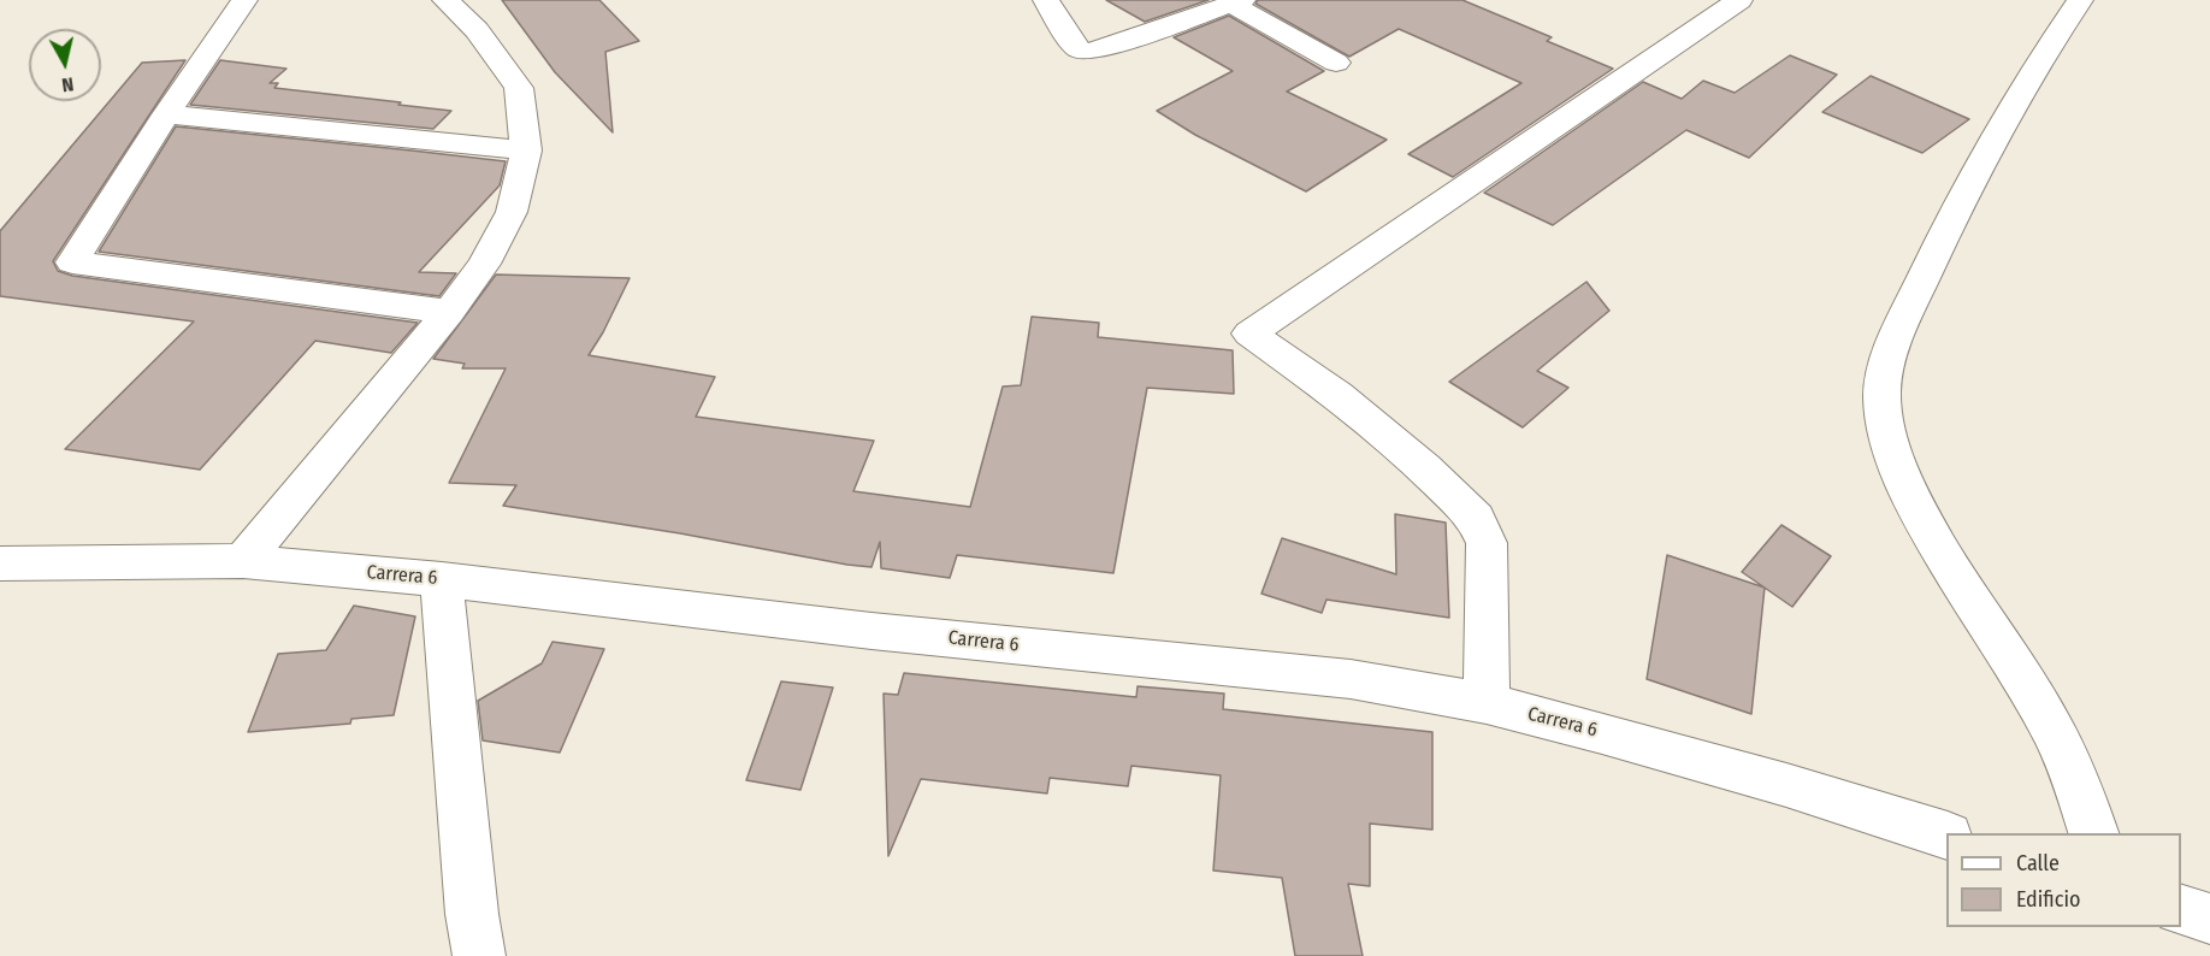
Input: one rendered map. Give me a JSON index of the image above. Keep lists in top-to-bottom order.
{
  "streets": {
    "street": ["Carrera 6"]
  },
  "legend": ["Calle", "Edificio"],
  "north": "bottom"
}
